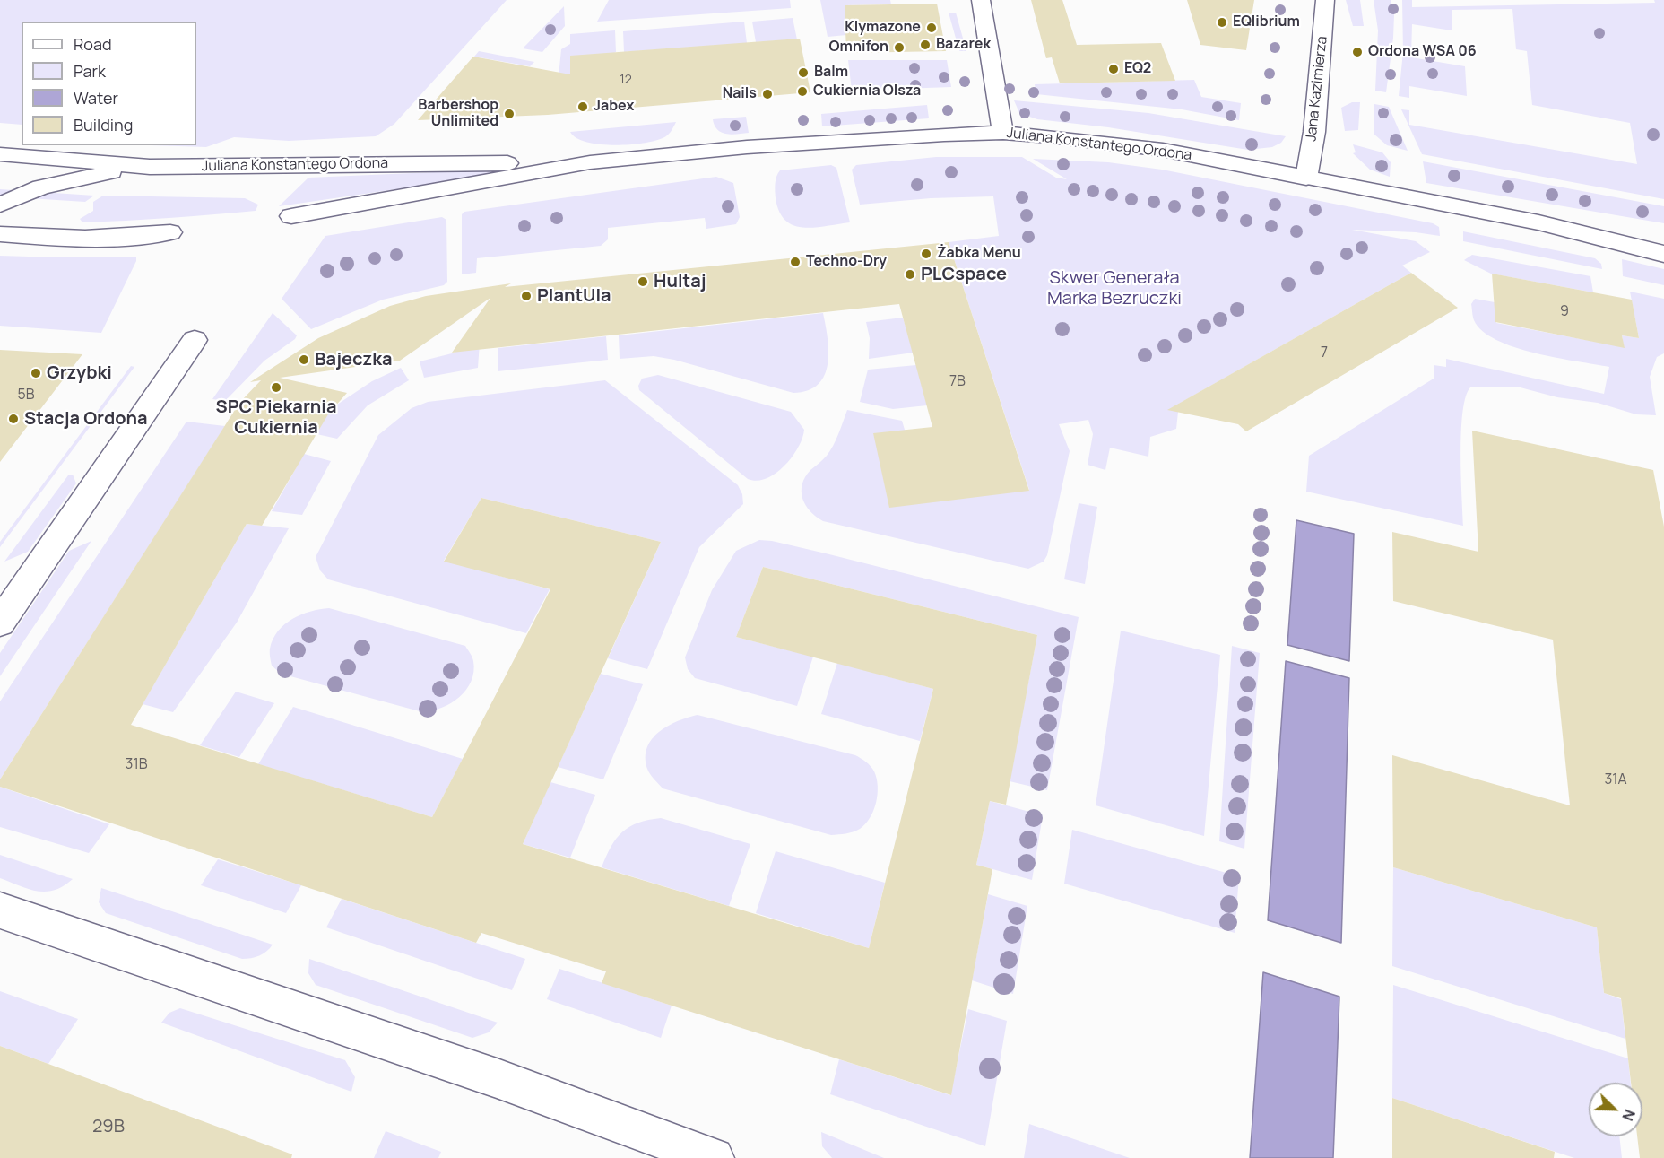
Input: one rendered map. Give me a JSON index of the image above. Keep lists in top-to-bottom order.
{
  "streets": {
    "street": ["Jana Kazimierza", "Juliana Konstantego Ordona"]
  },
  "crossings": [
    ["Jana Kazimierza", "Juliana Konstantego Ordona"]
  ],
  "parks": ["Skwer Generała Marka Bezruczki"],
  "places": [
    "EQlibrium",
    "Klymazone",
    "Bazarek",
    "Omnifon",
    "Ordona WSA 06",
    "EQ2",
    "Balm",
    "Cukiernia Olsza",
    "Nails",
    "Jabex",
    "Barbershop Unlimited",
    "Żabka Menu",
    "Techno-Dry",
    "PLCspace",
    "Hultaj",
    "PlantUla",
    "Bajeczka",
    "Grzybki",
    "SPC Piekarnia Cukiernia",
    "Stacja Ordona"
  ],
  "house_numbers": [
    "12",
    "9",
    "7",
    "7B",
    "5B",
    "31B",
    "31A",
    "29B"
  ],
  "legend": [
    "Road",
    "Park",
    "Water",
    "Building"
  ],
  "north": "bottom right"
}
